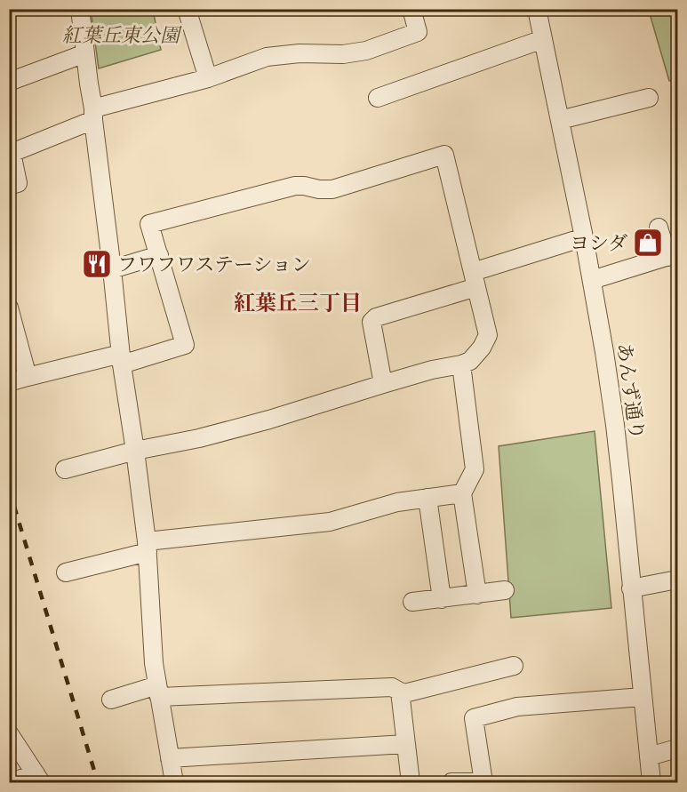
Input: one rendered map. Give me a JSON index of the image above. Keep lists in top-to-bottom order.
{
  "streets": {
    "street": ["あんず通り"]
  },
  "districts": ["紅葉丘三丁目"],
  "parks": ["紅葉丘東公園"],
  "places": {
    "shop": ["ヨシダ"],
    "restaurant": ["フワフワステーション"]
  }
}
